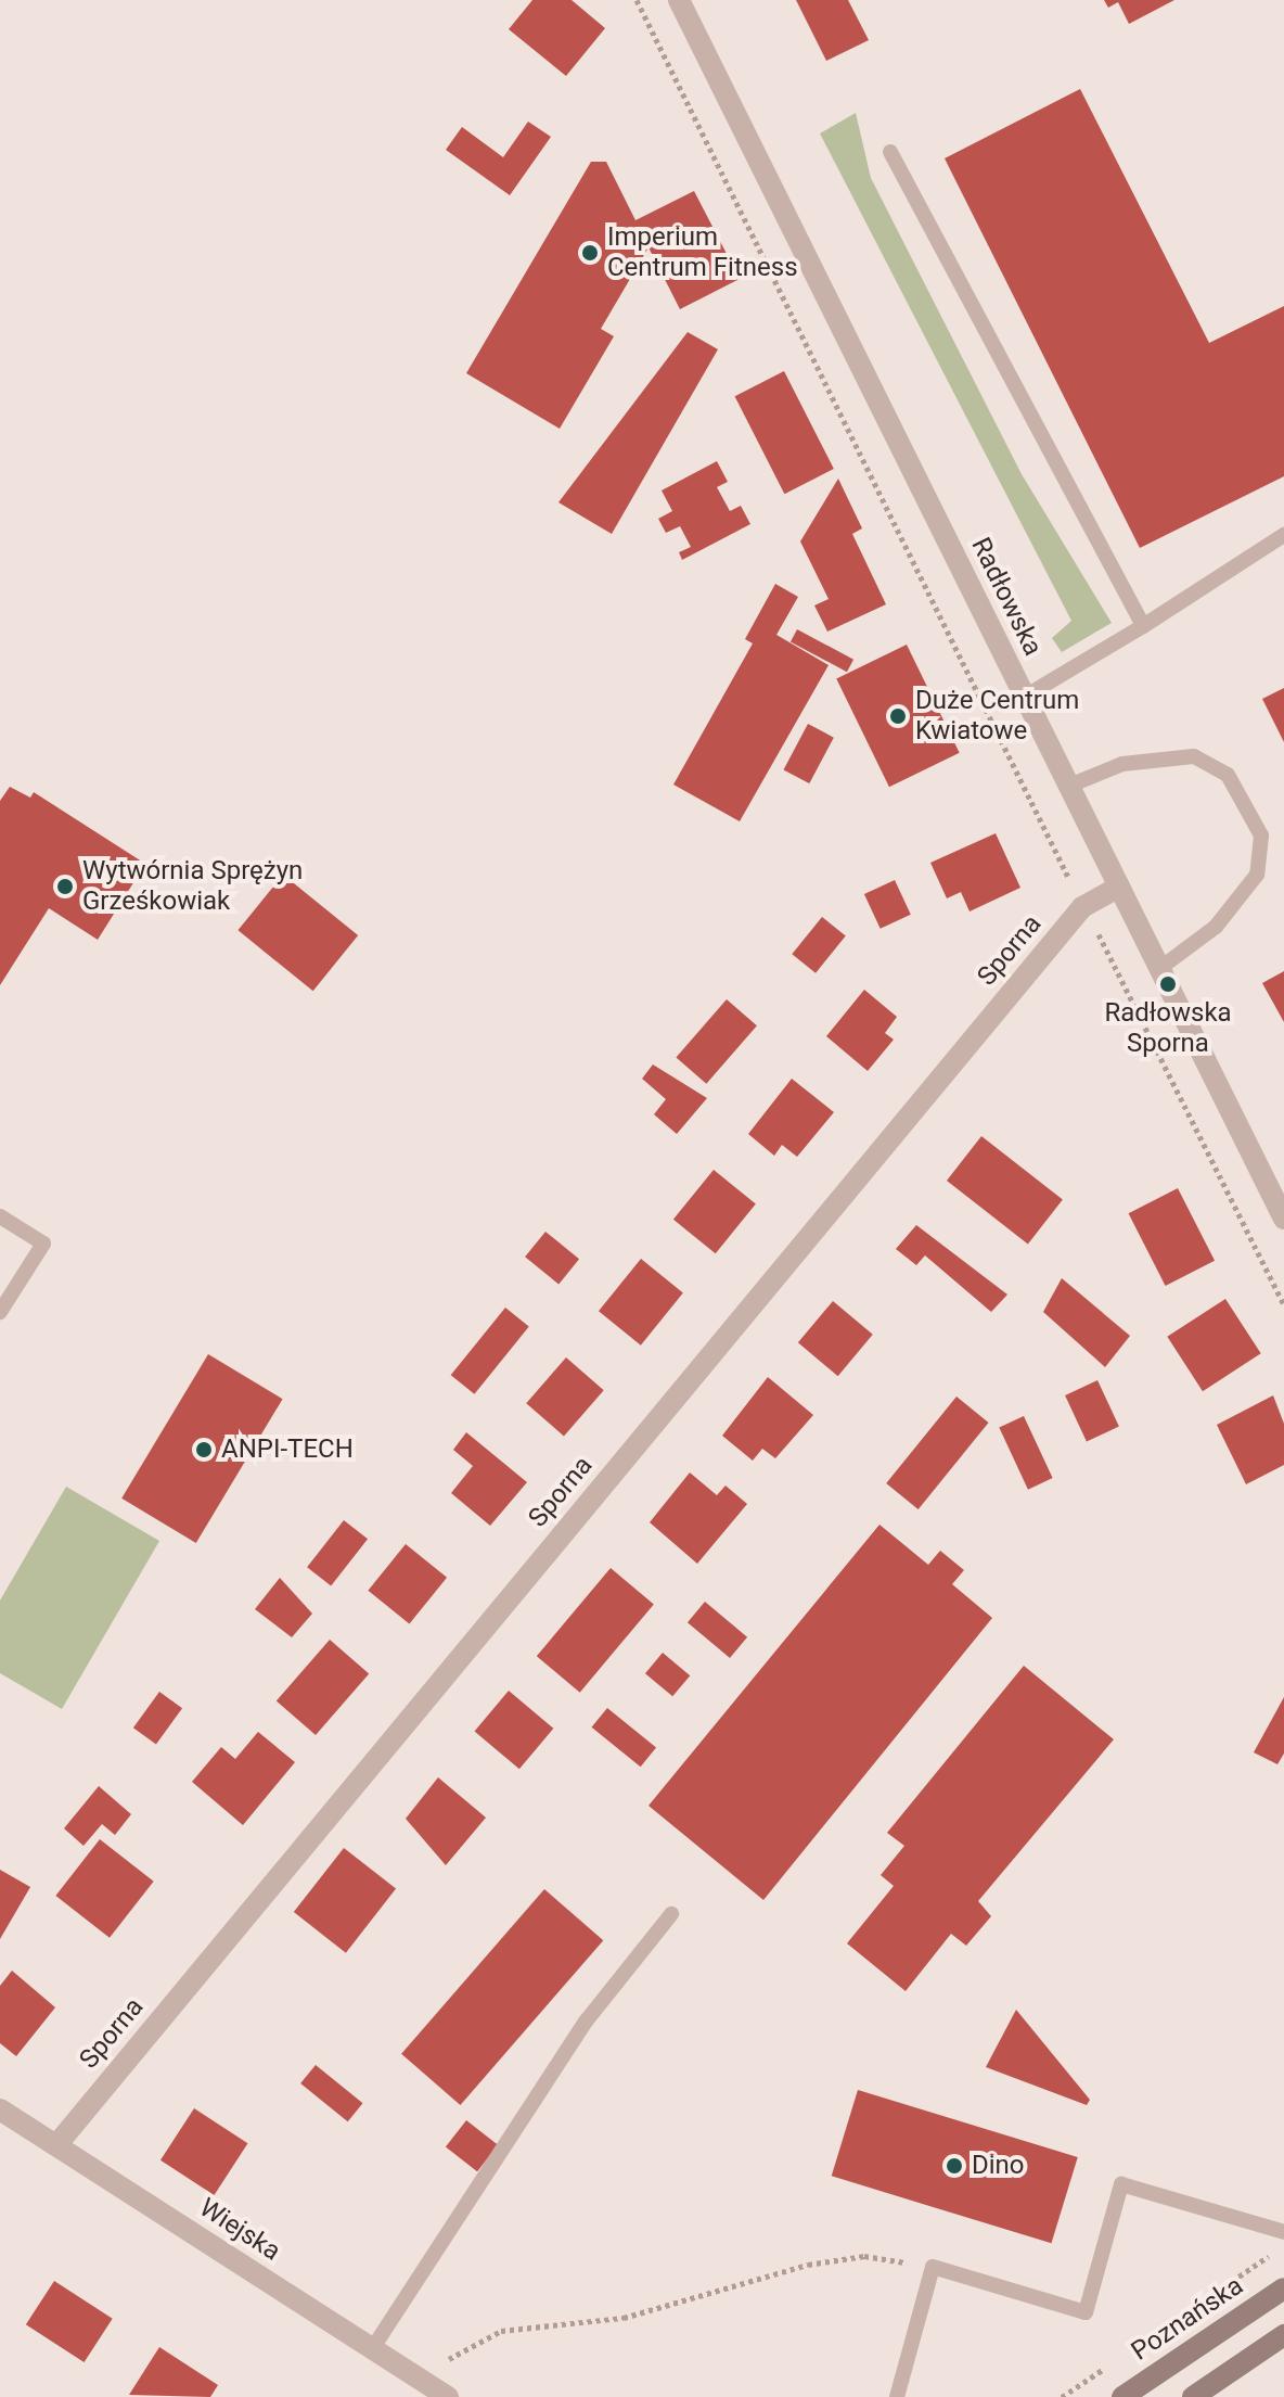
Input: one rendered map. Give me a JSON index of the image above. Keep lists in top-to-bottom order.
{
  "streets": {
    "main road": ["Poznańska"],
    "street": ["Radłowska", "Sporna", "Wiejska"]
  },
  "crossings": [
    ["Radłowska", "Sporna"],
    ["Sporna", "Wiejska"]
  ],
  "places": [
    "Imperium Centrum Fitness",
    "Duże Centrum Kwiatowe",
    "Wytwórnia Sprężyn Grześkowiak",
    "Radłowska Sporna",
    "ANPI-TECH",
    "Dino"
  ]
}
